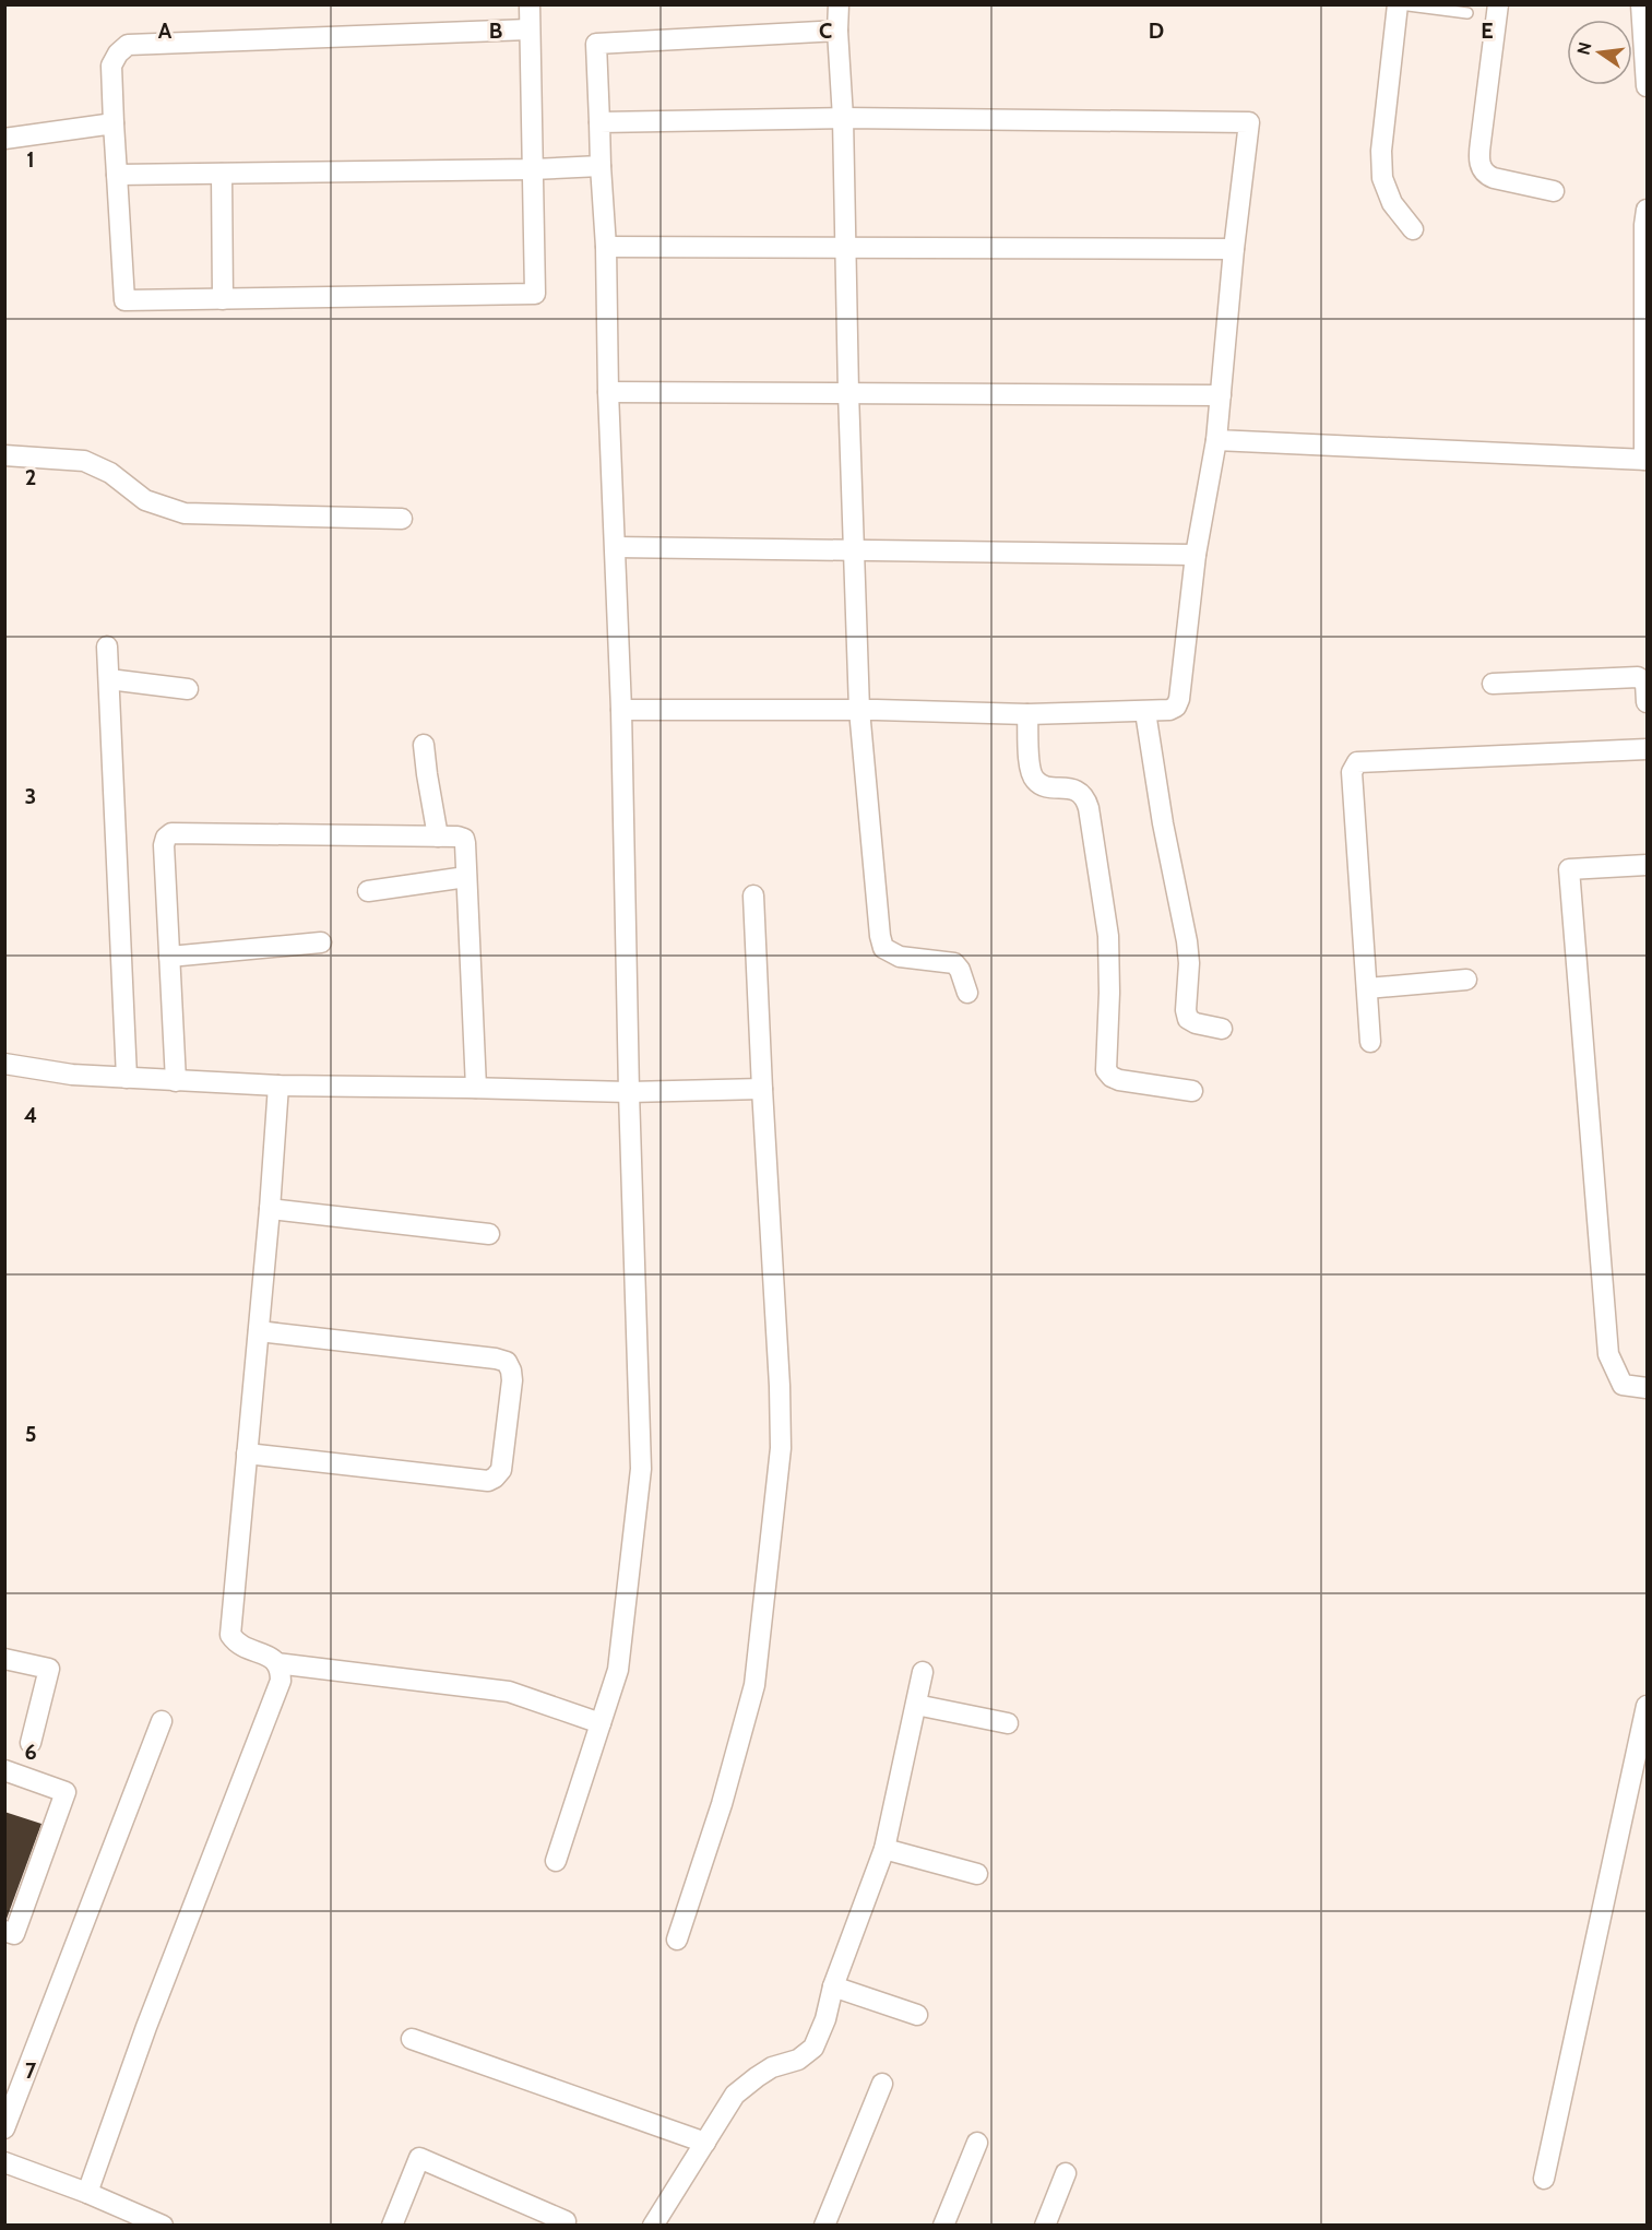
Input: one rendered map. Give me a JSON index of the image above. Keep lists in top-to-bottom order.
{
  "north": "left",
  "grid": {
    "columns": [
      "A",
      "B",
      "C",
      "D",
      "E"
    ],
    "rows": [
      "1",
      "2",
      "3",
      "4",
      "5",
      "6",
      "7"
    ]
  }
}
